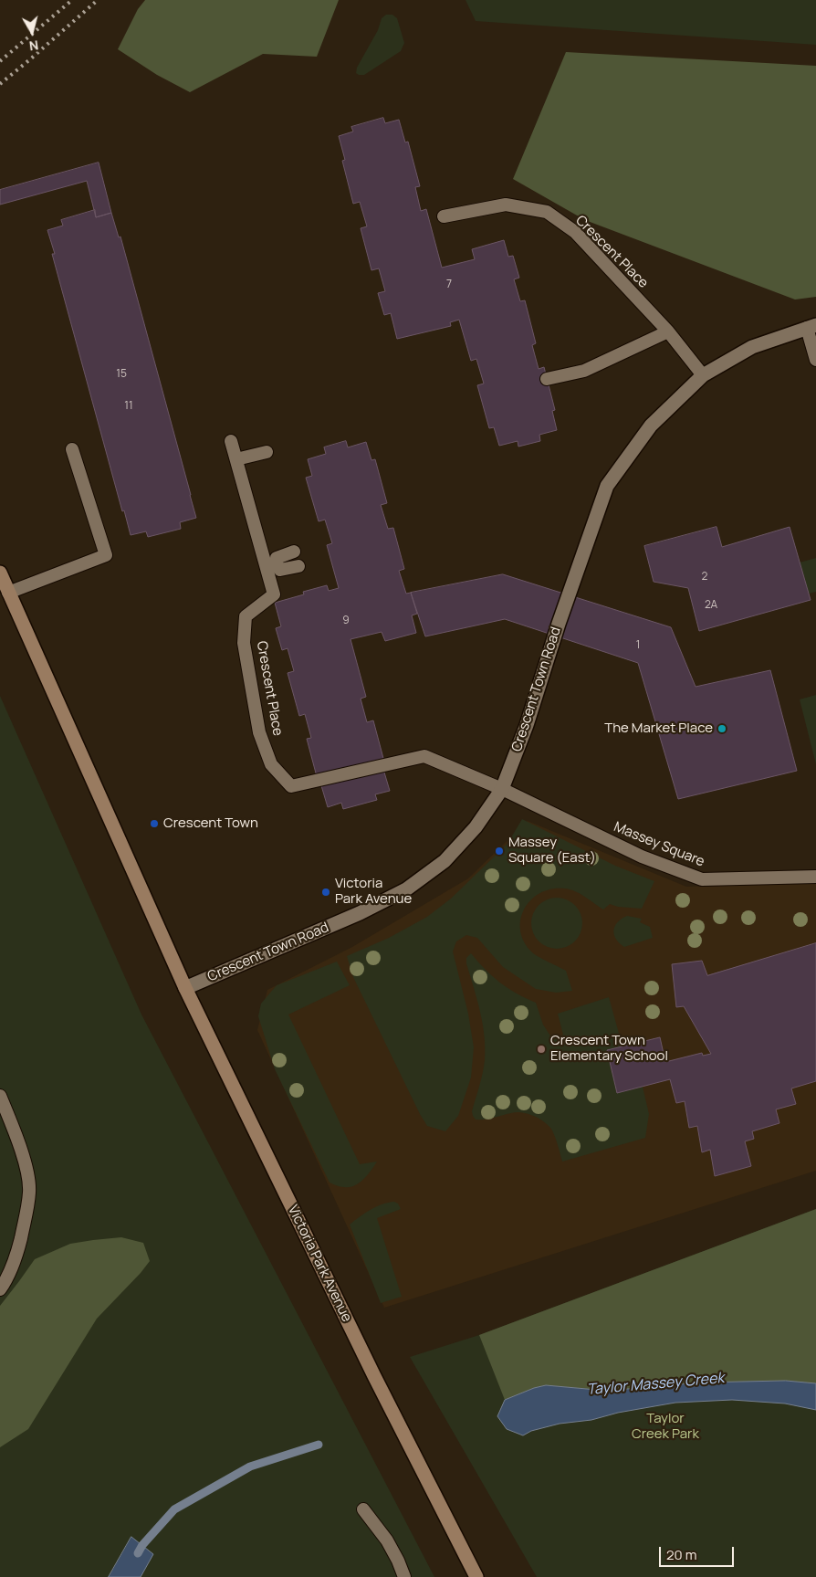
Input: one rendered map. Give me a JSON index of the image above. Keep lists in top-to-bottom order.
{
  "streets": {
    "main road": ["Victoria Park Avenue"],
    "street": ["Crescent Town Road"],
    "lane": ["Crescent Place", "Massey Square"]
  },
  "crossings": [
    ["Crescent Place", "Crescent Town Road"],
    ["Crescent Place", "Massey Square"],
    ["Crescent Town Road", "Massey Square"],
    ["Crescent Town Road", "Victoria Park Avenue"]
  ],
  "water": ["Taylor Massey Creek"],
  "parks": ["Taylor Creek Park"],
  "places": [
    "The Market Place",
    "Crescent Town",
    "Massey Square (East)",
    "Victoria Park Avenue",
    "Crescent Town Elementary School"
  ],
  "house_numbers": [
    "7",
    "15",
    "11",
    "2",
    "2A",
    "9",
    "1"
  ],
  "scale_bar": "20 m",
  "north": "bottom"
}
